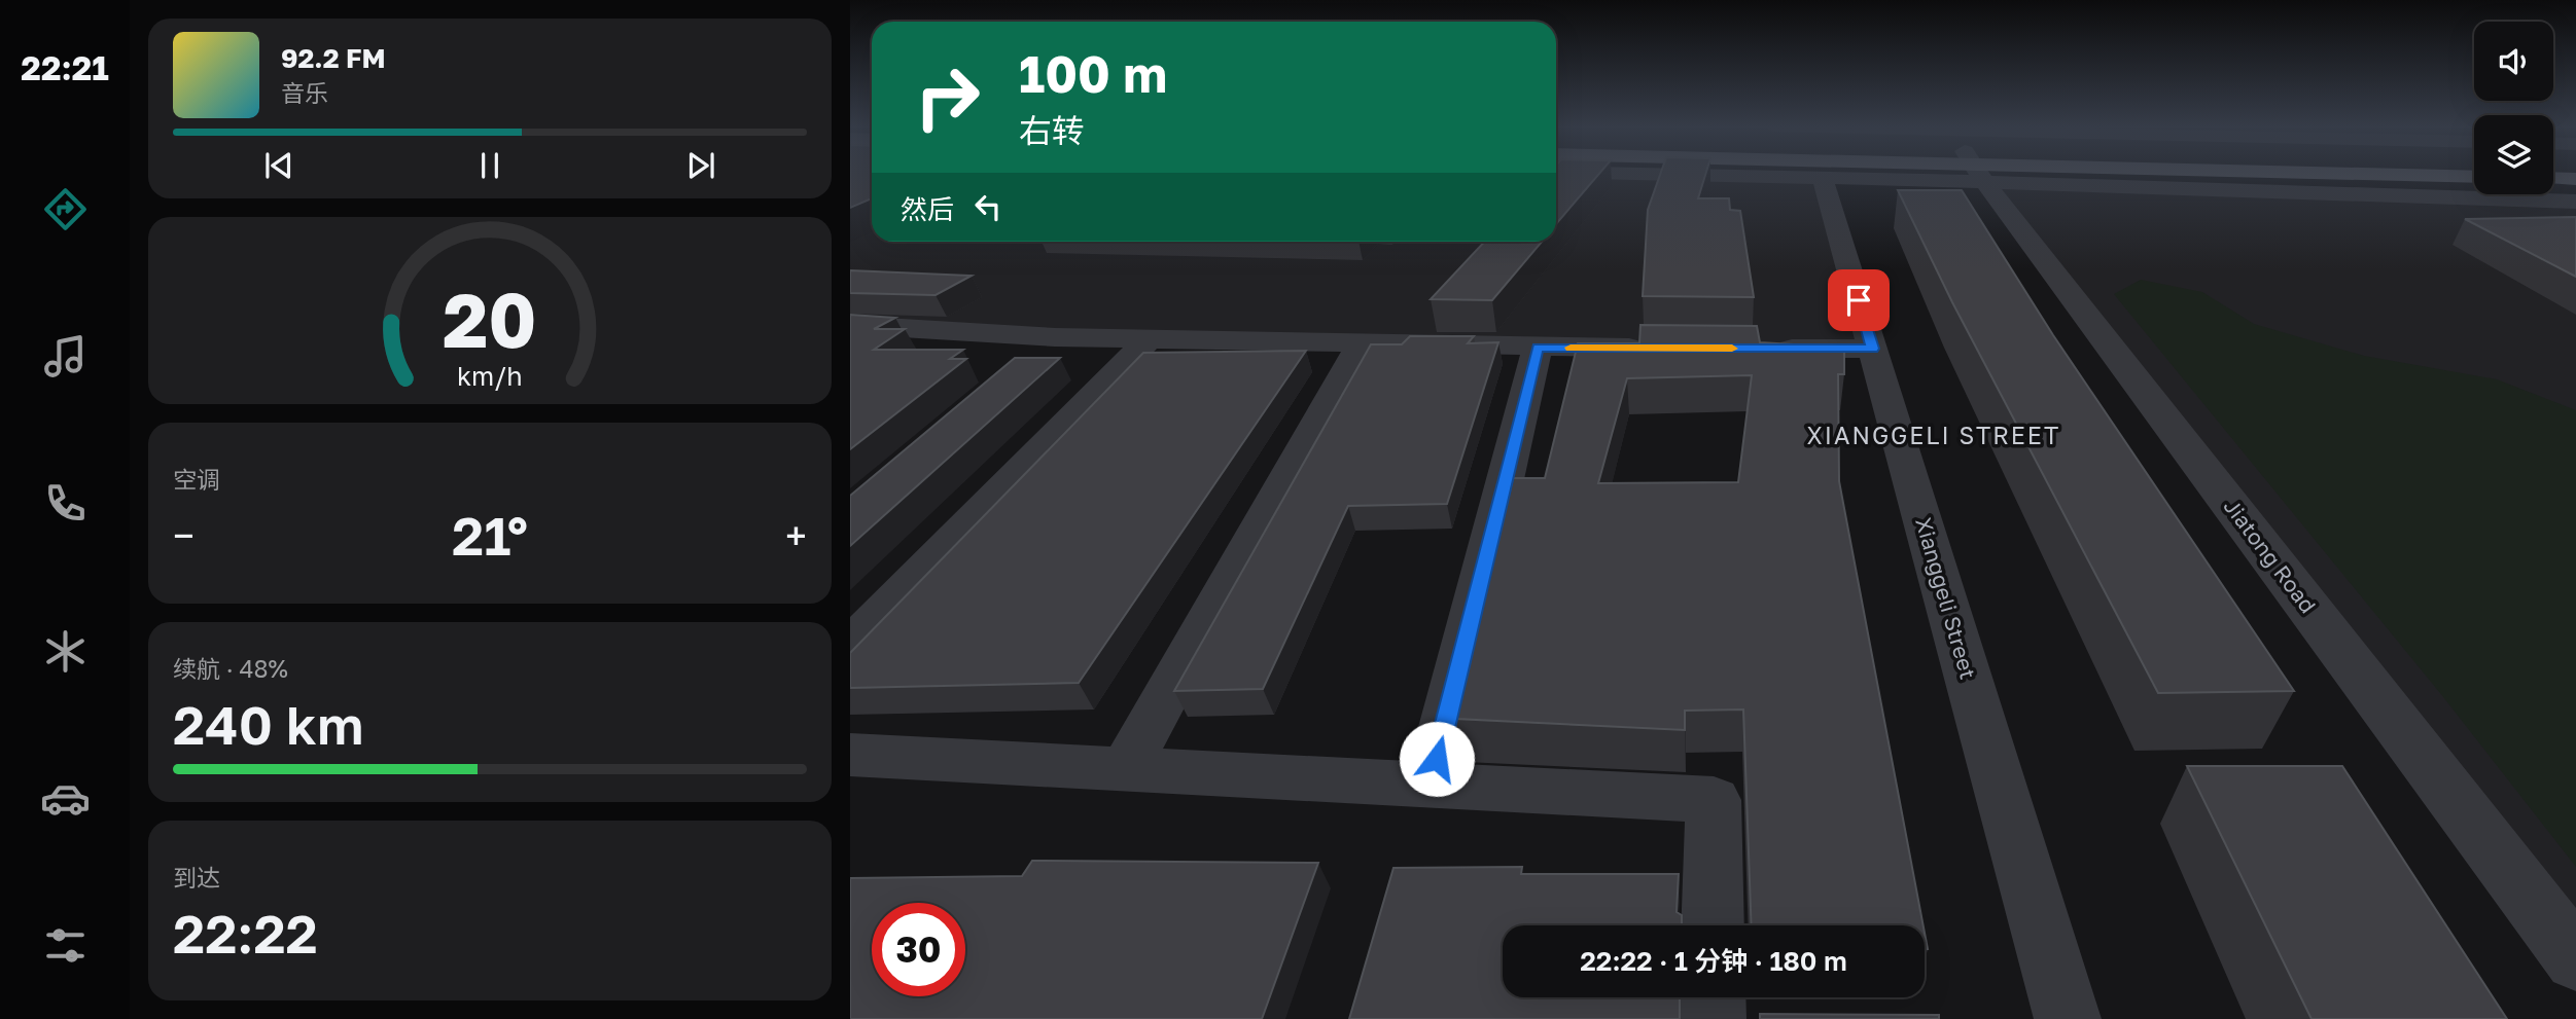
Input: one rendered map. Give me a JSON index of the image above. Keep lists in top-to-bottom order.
{
  "streets": {
    "street": ["Jiatong Road", "Xianggeli Street"]
  },
  "districts": ["XIANGGELI STREET"],
  "page": {
    "tabs": "22:21",
    "turn": ["100 m", "右转"],
    "song": ["92.2 FM", "音乐"],
    "then": "然后",
    "tile": [
      "空调",
      ["续航 · 48%", "240 km"],
      ["到达", "22:22"]
    ],
    "heat": ["−", "21°", "+"],
    "limit": "30",
    "trip": "22:22 · 1 分钟 · 180 m",
    "gauge": ["20", "km/h"]
  }
}
